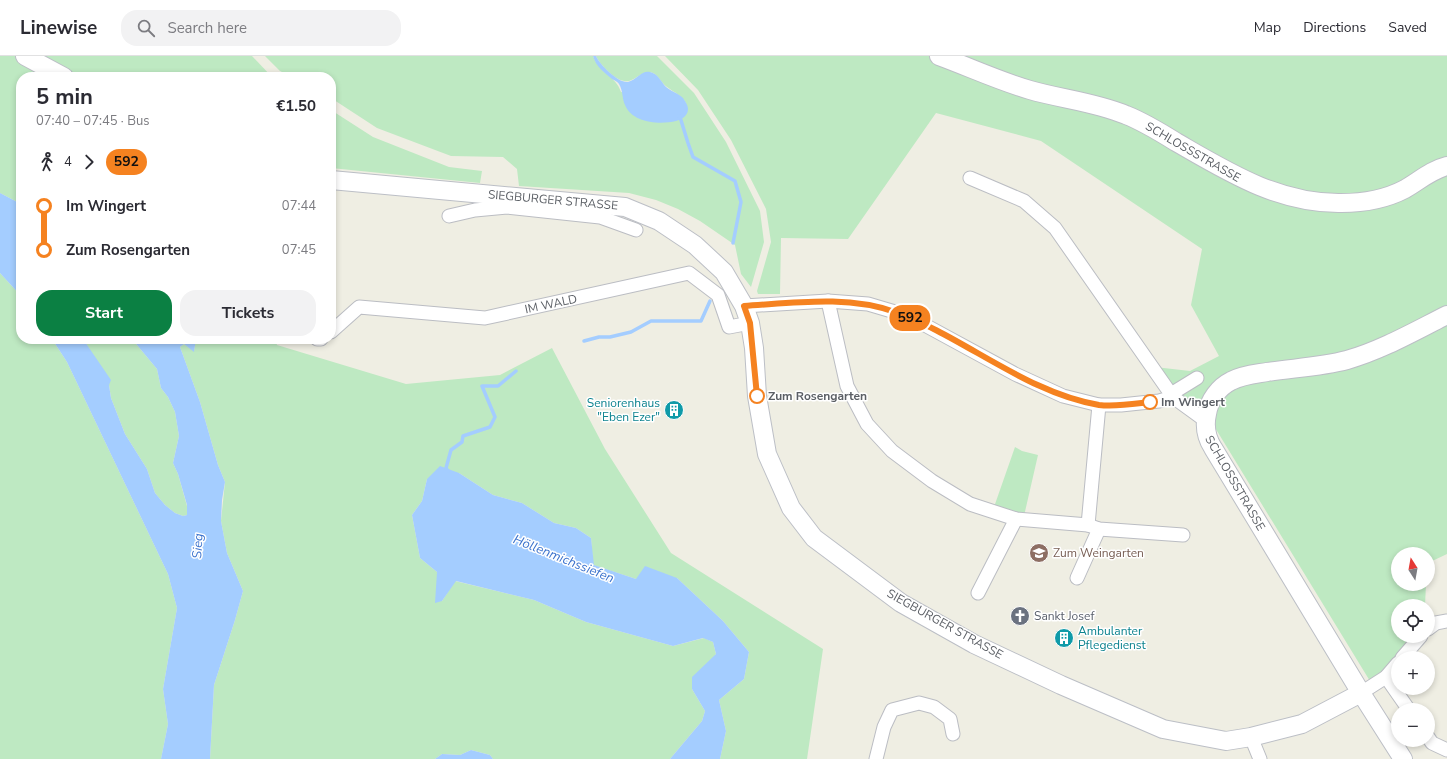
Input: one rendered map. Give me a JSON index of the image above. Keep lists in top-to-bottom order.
{
  "streets": {
    "main road": ["SCHLOSSSTRASSE", "SIEGBURGER STRASSE"],
    "street": ["IM WALD"]
  },
  "crossings": [
    ["SCHLOSSSTRASSE", "SIEGBURGER STRASSE"],
    ["SIEGBURGER STRASSE", "IM WALD"]
  ],
  "water": ["Sieg", "Höllenmichssiefen"],
  "places": {
    "other": ["Zum Rosengarten", "Im Wingert"],
    "building": ["Seniorenhaus \"Eben Ezer\"", "Ambulanter Pflegedienst"],
    "school or university": ["Zum Weingarten"],
    "church": ["Sankt Josef"]
  },
  "lines": ["bus line 592"],
  "north": "top",
  "page": {
    "header": "Linewise",
    "search": "Search here",
    "nav": ["Map", "Directions", "Saved"],
    "on_map": "592",
    "heading": ["5 min", "07:40 – 07:45 · Bus", "€1.50"],
    "legs": ["4", "592"],
    "list": [
      {
        "name": "Im Wingert",
        "value": "07:44"
      },
      {
        "name": "Zum Rosengarten",
        "value": "07:45"
      }
    ],
    "buttons": ["Start", "Tickets"],
    "map_buttons": ["+", "−"]
  }
}
